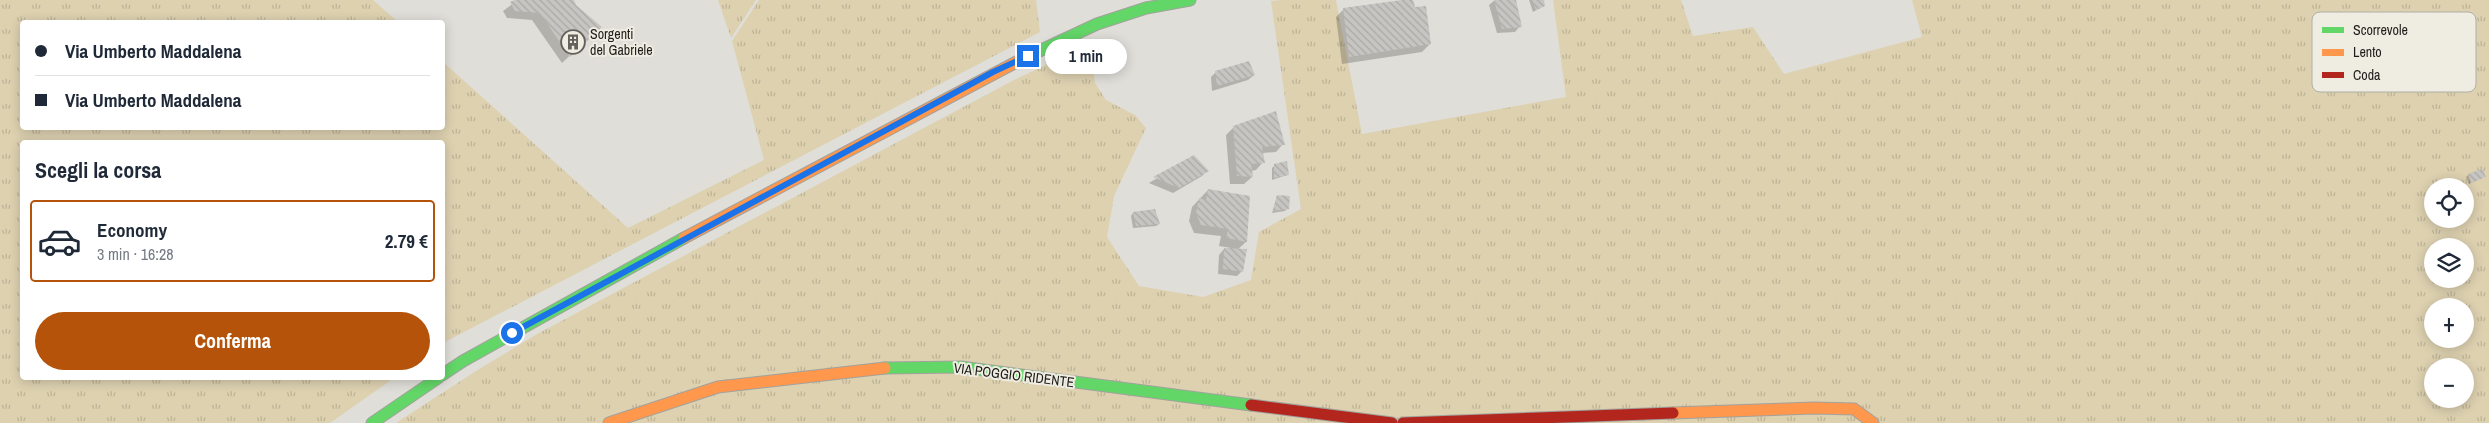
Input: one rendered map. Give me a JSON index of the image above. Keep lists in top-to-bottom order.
{
  "streets": {
    "street": ["VIA POGGIO RIDENTE"]
  },
  "places": {
    "building": ["Sorgenti del Gabriele"]
  },
  "legend": ["Scorrevole", "Lento", "Coda"],
  "page": {
    "banner": ["Via Umberto Maddalena", "Via Umberto Maddalena"],
    "bubble": "1 min",
    "heading": "Scegli la corsa",
    "map_buttons": ["+", "−"],
    "list": [
      {
        "name": "Economy",
        "note": "3 min · 16:28",
        "value": "2.79 €"
      }
    ],
    "buttons": "Conferma"
  }
}
